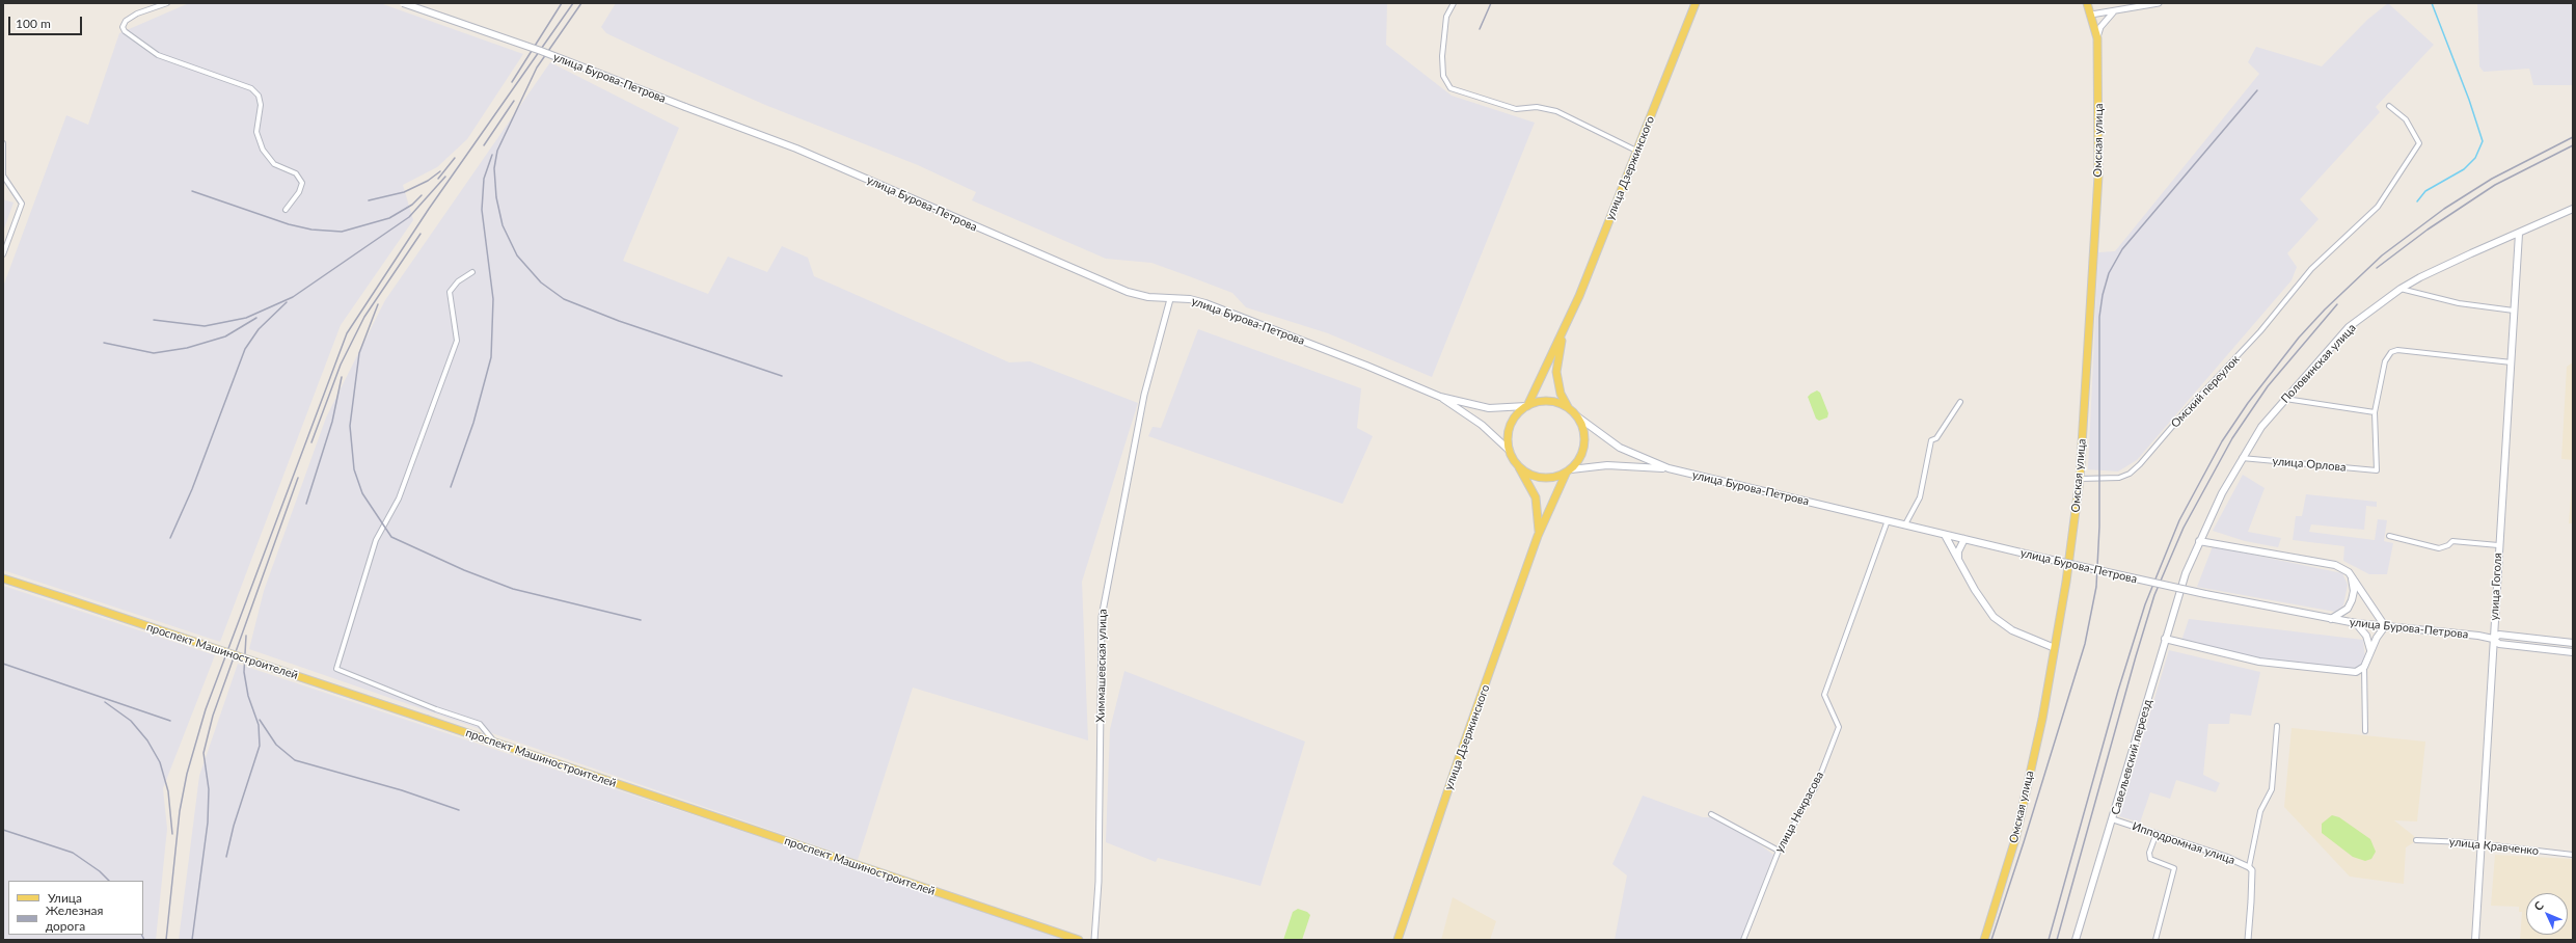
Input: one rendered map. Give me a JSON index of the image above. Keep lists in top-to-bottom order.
{
  "streets": {
    "main road": [
      "улица Бурова-Петрова",
      "Омская улица",
      "улица Дзержинского",
      "Половинская улица",
      "улица Гоголя",
      "проспект Машиностроителей",
      "Савельевский переезд"
    ],
    "street": [
      "Омский переулок",
      "улица Орлова",
      "Химмашевская улица",
      "улица Некрасова",
      "Ипподромная улица",
      "улица Кравченко"
    ]
  },
  "crossings": [
    ["улица Бурова-Петрова", "улица Дзержинского"],
    ["улица Бурова-Петрова", "улица Гоголя"],
    ["улица Бурова-Петрова", "Химмашевская улица"],
    ["улица Бурова-Петрова", "улица Некрасова"],
    ["Омская улица", "Омский переулок"],
    ["Половинская улица", "улица Орлова"],
    ["Половинская улица", "улица Гоголя"],
    ["Половинская улица", "Савельевский переезд"],
    ["улица Гоголя", "улица Кравченко"],
    ["Савельевский переезд", "Ипподромная улица"]
  ],
  "legend": ["Улица", "Железная дорога"],
  "scale_bar": "100 m",
  "north": "top left"
}
